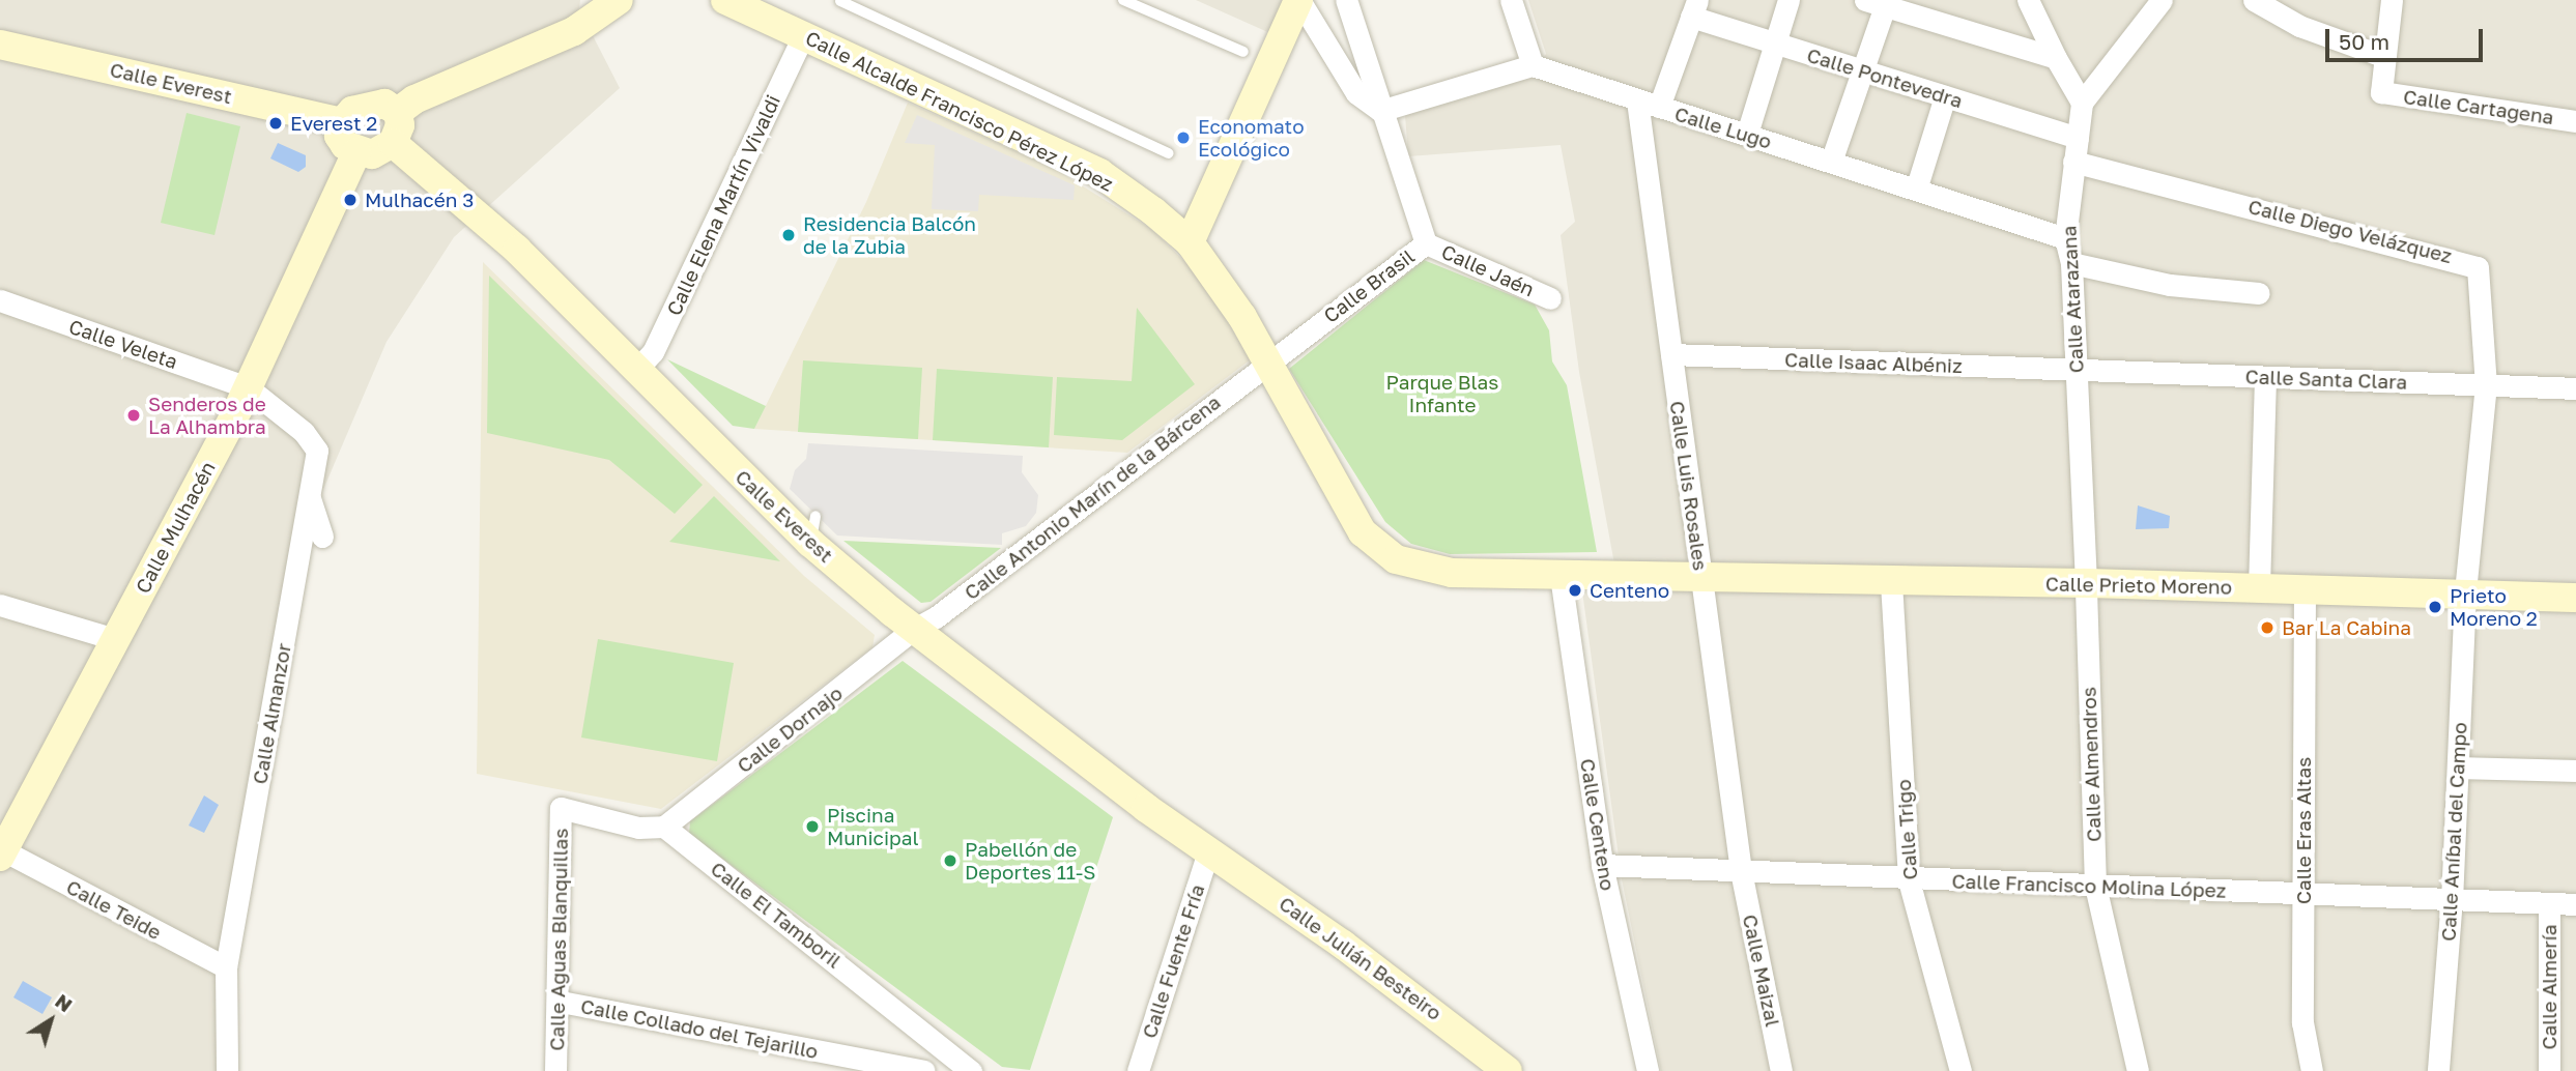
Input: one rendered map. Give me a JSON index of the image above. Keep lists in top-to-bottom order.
{
  "streets": {
    "street": [
      "Calle Pontevedra",
      "Calle Everest",
      "Calle Cartagena",
      "Calle Alcalde Francisco Pérez López",
      "Calle Lugo",
      "Calle Elena Martín Vivaldi",
      "Calle Diego Velázquez",
      "Calle Jaén",
      "Calle Brasil",
      "Calle Atarazana",
      "Calle Veleta",
      "Calle Isaac Albéniz",
      "Calle Santa Clara",
      "Calle Luis Rosales",
      "Calle Antonio Marín de la Bárcena",
      "Calle Mulhacén",
      "Calle Prieto Moreno",
      "Calle Almanzor",
      "Calle Dornajo",
      "Calle Almendros",
      "Calle Centeno",
      "Calle Trigo",
      "Calle Eras Altas",
      "Calle Aníbal del Campo",
      "Calle Francisco Molina López",
      "Calle Teide",
      "Calle El Tamboril",
      "Calle Aguas Blanquillas",
      "Calle Julián Besteiro",
      "Calle Fuente Fría",
      "Calle Maizal",
      "Calle Almería",
      "Calle Collado del Tejarillo"
    ]
  },
  "crossings": [
    ["Calle Pontevedra", "Calle Atarazana"],
    ["Calle Everest", "Calle Elena Martín Vivaldi"],
    ["Calle Everest", "Calle Antonio Marín de la Bárcena"],
    ["Calle Everest", "Calle Mulhacén"],
    ["Calle Everest", "Calle Dornajo"],
    ["Calle Everest", "Calle Julián Besteiro"],
    ["Calle Everest", "Calle Fuente Fría"],
    ["Calle Alcalde Francisco Pérez López", "Calle Elena Martín Vivaldi"],
    ["Calle Alcalde Francisco Pérez López", "Calle Brasil"],
    ["Calle Alcalde Francisco Pérez López", "Calle Luis Rosales"],
    ["Calle Alcalde Francisco Pérez López", "Calle Antonio Marín de la Bárcena"],
    ["Calle Alcalde Francisco Pérez López", "Calle Prieto Moreno"],
    ["Calle Alcalde Francisco Pérez López", "Calle Centeno"],
    ["Calle Lugo", "Calle Atarazana"],
    ["Calle Lugo", "Calle Luis Rosales"],
    ["Calle Diego Velázquez", "Calle Atarazana"],
    ["Calle Diego Velázquez", "Calle Santa Clara"],
    ["Calle Diego Velázquez", "Calle Prieto Moreno"],
    ["Calle Diego Velázquez", "Calle Aníbal del Campo"],
    ["Calle Jaén", "Calle Brasil"],
    ["Calle Brasil", "Calle Antonio Marín de la Bárcena"],
    ["Calle Atarazana", "Calle Isaac Albéniz"],
    ["Calle Atarazana", "Calle Santa Clara"],
    ["Calle Atarazana", "Calle Prieto Moreno"],
    ["Calle Atarazana", "Calle Almendros"],
    ["Calle Veleta", "Calle Mulhacén"],
    ["Calle Veleta", "Calle Almanzor"],
    ["Calle Isaac Albéniz", "Calle Santa Clara"],
    ["Calle Isaac Albéniz", "Calle Luis Rosales"],
    ["Calle Luis Rosales", "Calle Prieto Moreno"],
    ["Calle Luis Rosales", "Calle Francisco Molina López"],
    ["Calle Luis Rosales", "Calle Maizal"],
    ["Calle Antonio Marín de la Bárcena", "Calle Dornajo"],
    ["Calle Mulhacén", "Calle Almanzor"],
    ["Calle Mulhacén", "Calle Teide"],
    ["Calle Prieto Moreno", "Calle Almendros"],
    ["Calle Prieto Moreno", "Calle Trigo"],
    ["Calle Prieto Moreno", "Calle Eras Altas"],
    ["Calle Prieto Moreno", "Calle Aníbal del Campo"],
    ["Calle Almanzor", "Calle Teide"],
    ["Calle Dornajo", "Calle El Tamboril"],
    ["Calle Dornajo", "Calle Aguas Blanquillas"],
    ["Calle Almendros", "Calle Francisco Molina López"],
    ["Calle Centeno", "Calle Francisco Molina López"],
    ["Calle Trigo", "Calle Francisco Molina López"],
    ["Calle Eras Altas", "Calle Francisco Molina López"],
    ["Calle Aníbal del Campo", "Calle Francisco Molina López"],
    ["Calle Francisco Molina López", "Calle Maizal"],
    ["Calle Francisco Molina López", "Calle Almería"],
    ["Calle El Tamboril", "Calle Aguas Blanquillas"],
    ["Calle Aguas Blanquillas", "Calle Collado del Tejarillo"],
    ["Calle Julián Besteiro", "Calle Fuente Fría"]
  ],
  "parks": ["Parque Blas Infante"],
  "places": [
    "Everest 2",
    "Economato Ecológico",
    "Mulhacén 3",
    "Residencia Balcón de la Zubia",
    "Senderos de La Alhambra",
    "Centeno",
    "Prieto Moreno 2",
    "Bar La Cabina",
    "Piscina Municipal",
    "Pabellón de Deportes 11-S"
  ],
  "scale_bar": "50 m",
  "north": "top right"
}
